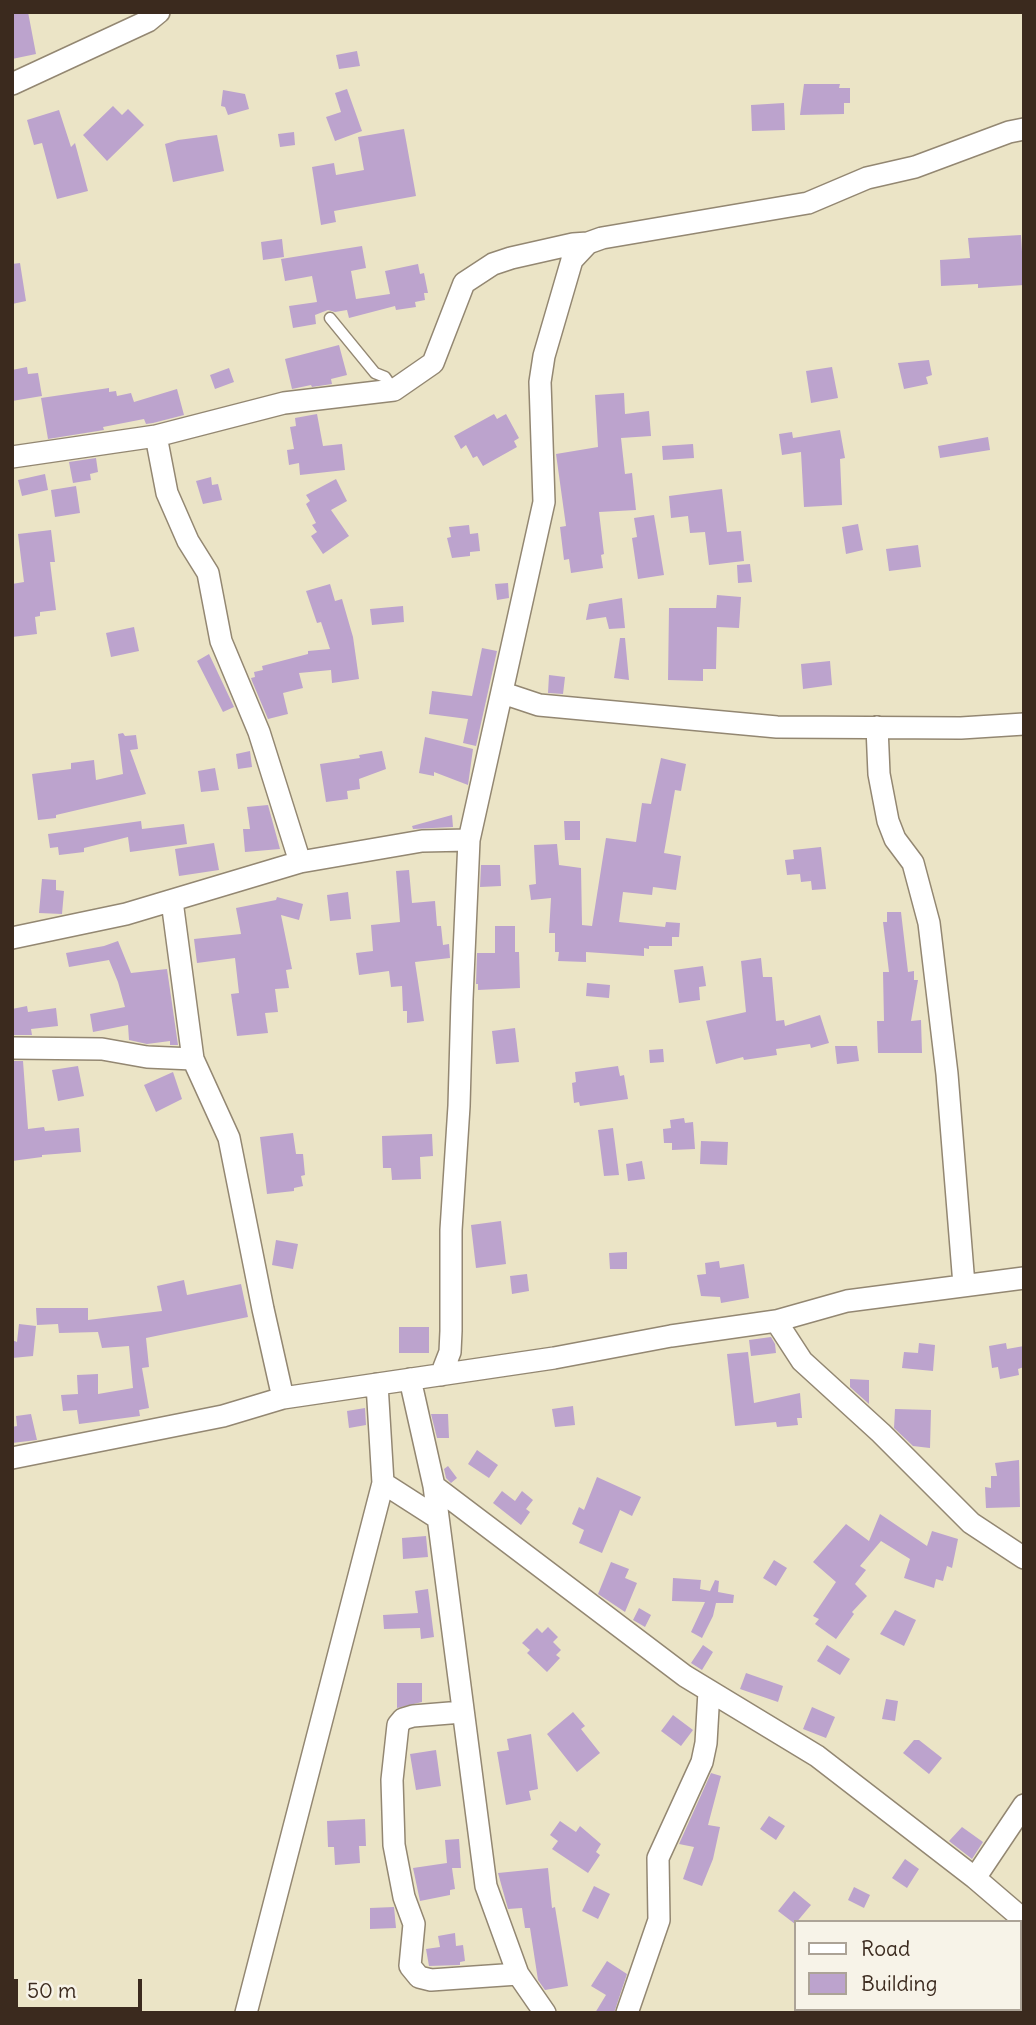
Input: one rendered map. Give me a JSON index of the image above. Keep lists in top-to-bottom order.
{
  "legend": ["Road", "Building"],
  "scale_bar": "50 m"
}
